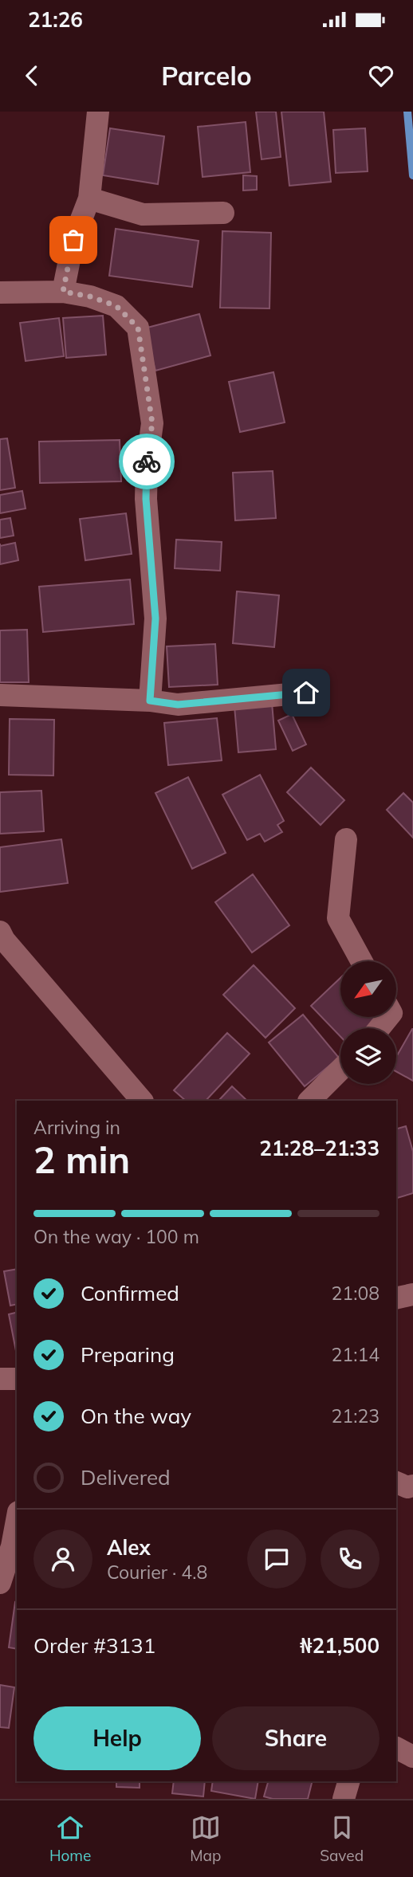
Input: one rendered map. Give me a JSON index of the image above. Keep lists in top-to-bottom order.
{
  "north": "bottom left",
  "page": {
    "status": "21:26",
    "header": "Parcelo",
    "heading": ["2 min", "Arriving in", "21:28–21:33"],
    "panel": [
      "Alex",
      "Courier · 4.8",
      "Order #3131",
      "₦21,500"
    ],
    "bar": "On the way · 100 m",
    "list": [
      ["Confirmed", "21:08"],
      ["Preparing", "21:14"],
      ["On the way", "21:23"],
      "Delivered"
    ],
    "buttons": ["Help", "Share"],
    "tabs": ["Home", "Map", "Saved"]
  }
}
